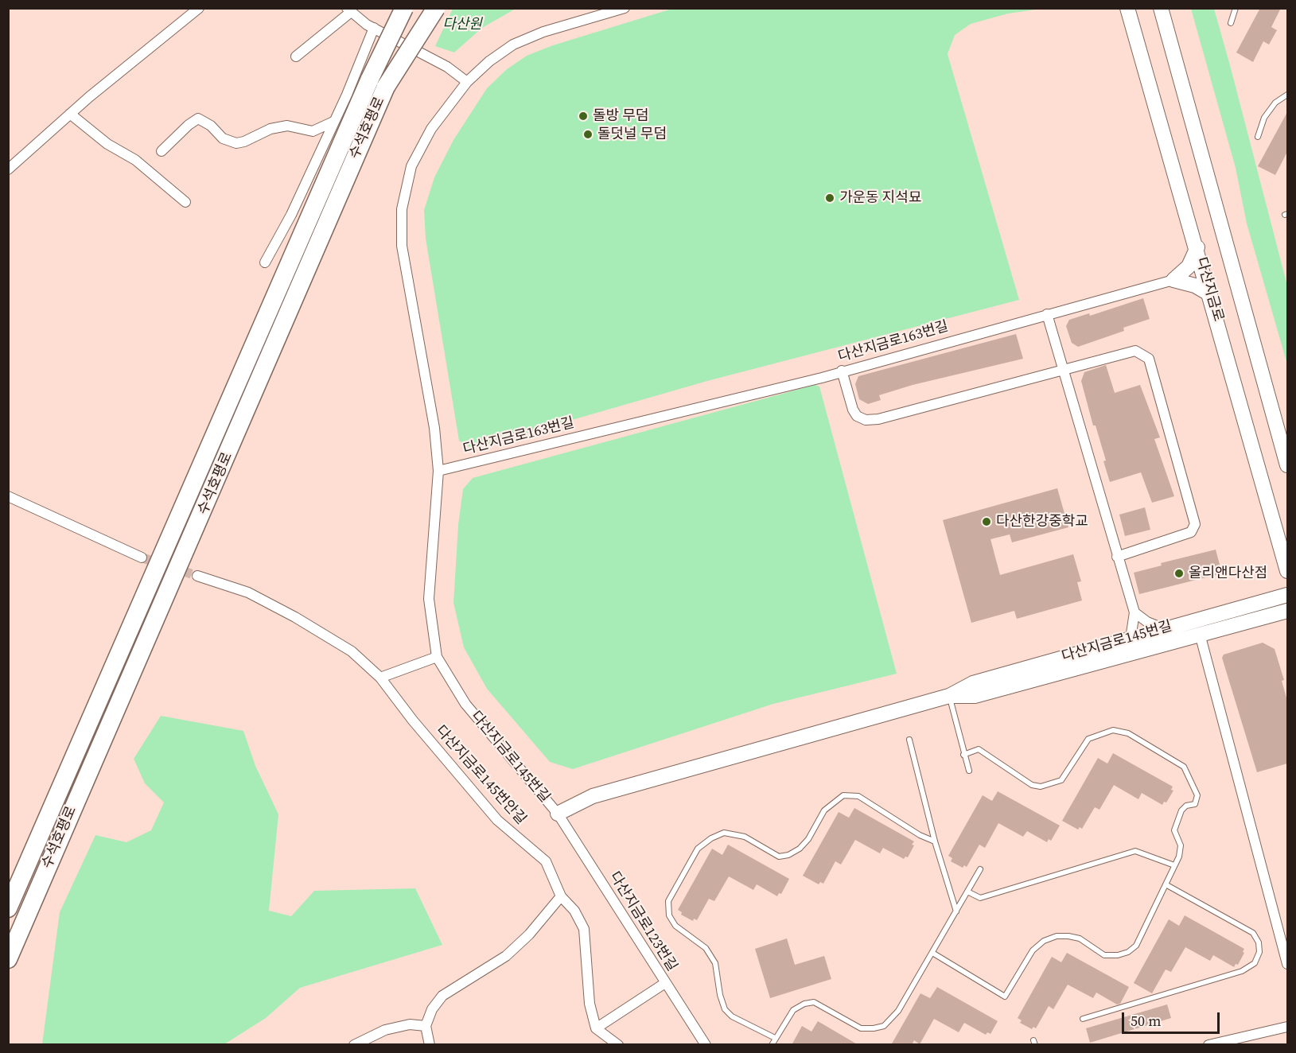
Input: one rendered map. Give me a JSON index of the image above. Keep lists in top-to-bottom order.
{
  "streets": {
    "highway": ["수석호평로"],
    "street": [
      "다산지금로",
      "다산지금로163번길",
      "다산지금로145번길",
      "다산지금로145번안길",
      "다산지금로123번길"
    ]
  },
  "crossings": [
    ["다산지금로163번길", "다산지금로145번길"],
    ["다산지금로145번길", "다산지금로123번길"]
  ],
  "parks": ["다산원"],
  "places": [
    "돌방 무덤",
    "돌덧널 무덤",
    "가운동 지석묘",
    "다산한강중학교",
    "올리앤다산점"
  ],
  "scale_bar": "50 m"
}
